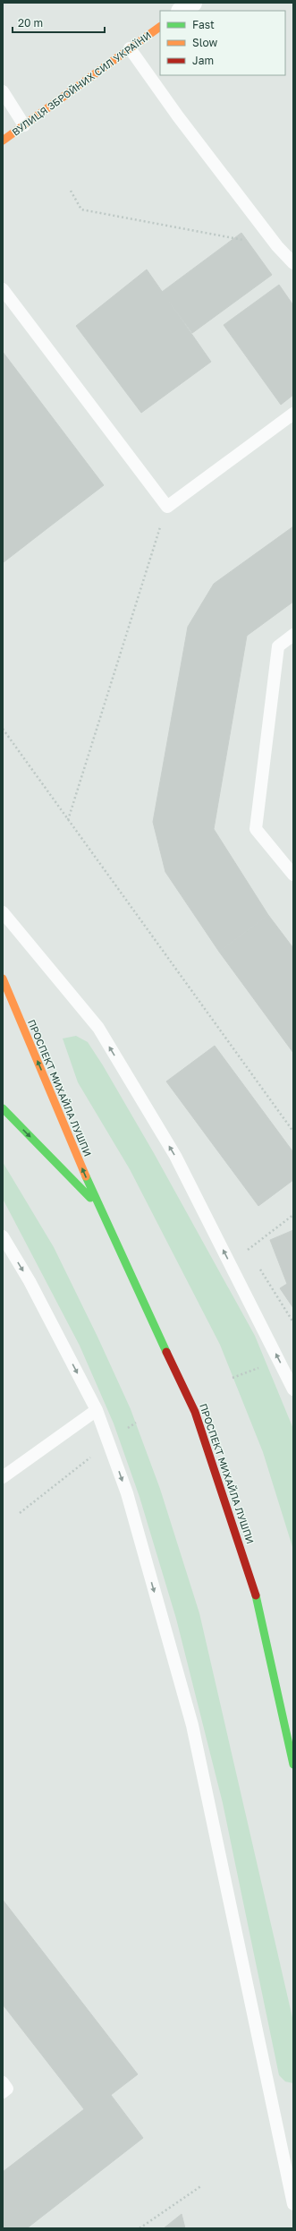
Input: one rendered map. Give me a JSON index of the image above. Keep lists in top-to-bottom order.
{
  "streets": {
    "main road": ["ВУЛИЦЯ ЗБРОЙНИХ СИЛ УКРАЇНИ", "ПРОСПЕКТ МИХАЙЛА ЛУШПИ"]
  },
  "legend": ["Fast", "Slow", "Jam"],
  "scale_bar": "20 m"
}
